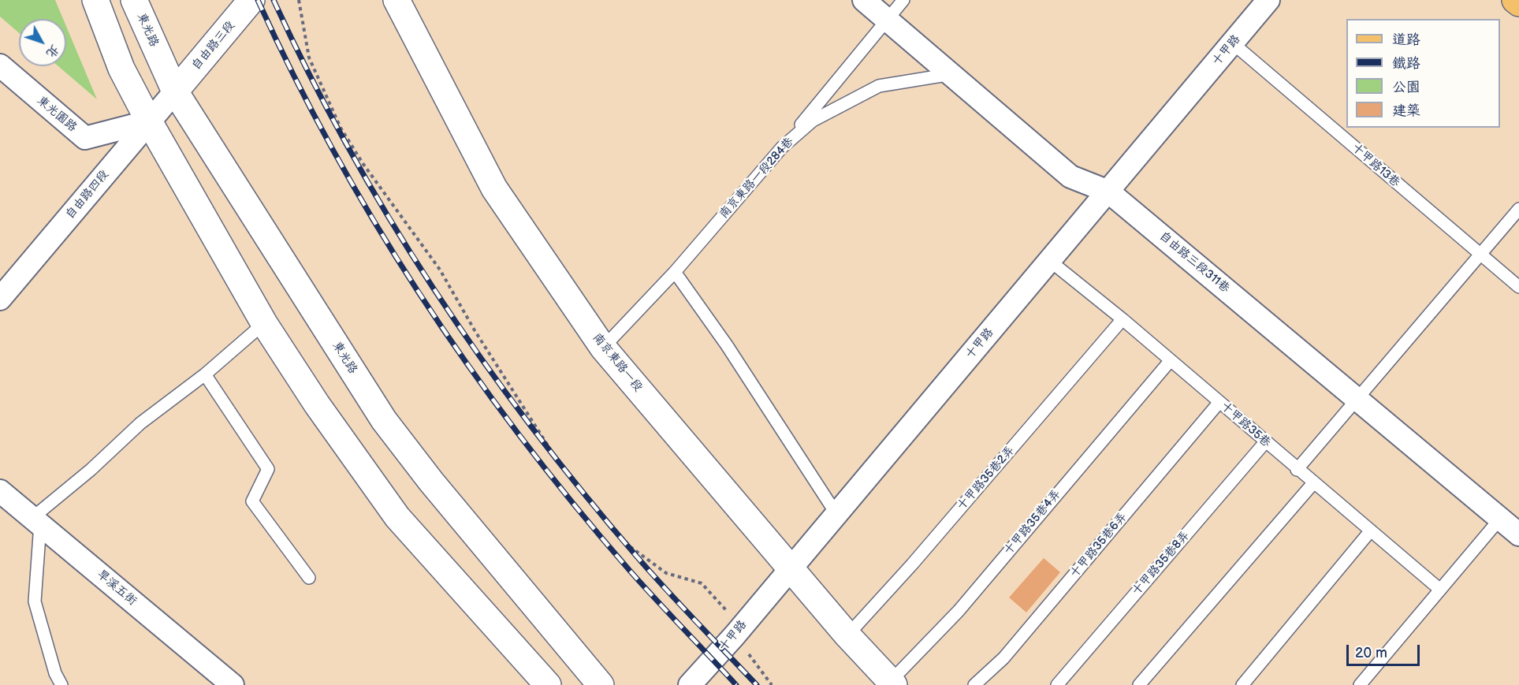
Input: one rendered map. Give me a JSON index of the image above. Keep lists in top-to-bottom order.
{
  "streets": {
    "street": [
      "東光路",
      "自由路三段",
      "十甲路",
      "東光園路",
      "自由路四段",
      "自由路三段311巷",
      "南京東路一段",
      "旱溪五街"
    ],
    "lane": [
      "十甲路13巷",
      "南京東路一段284巷",
      "十甲路35巷",
      "十甲路35巷2弄",
      "十甲路35巷4弄",
      "十甲路35巷6弄",
      "十甲路35巷8弄"
    ]
  },
  "crossings": [
    ["東光路", "自由路三段"],
    ["東光路", "自由路四段"],
    ["自由路三段", "自由路四段"],
    ["十甲路", "十甲路13巷"],
    ["十甲路", "自由路三段311巷"],
    ["十甲路", "南京東路一段"],
    ["十甲路", "十甲路35巷"],
    ["東光園路", "自由路四段"],
    ["南京東路一段284巷", "自由路三段311巷"],
    ["南京東路一段284巷", "南京東路一段"],
    ["南京東路一段", "十甲路35巷2弄"],
    ["南京東路一段", "十甲路35巷4弄"],
    ["十甲路35巷", "十甲路35巷2弄"],
    ["十甲路35巷", "十甲路35巷4弄"],
    ["十甲路35巷", "十甲路35巷6弄"],
    ["十甲路35巷", "十甲路35巷8弄"]
  ],
  "legend": [
    "道路",
    "鐵路",
    "公園",
    "建築"
  ],
  "scale_bar": "20 m",
  "north": "bottom right"
}
